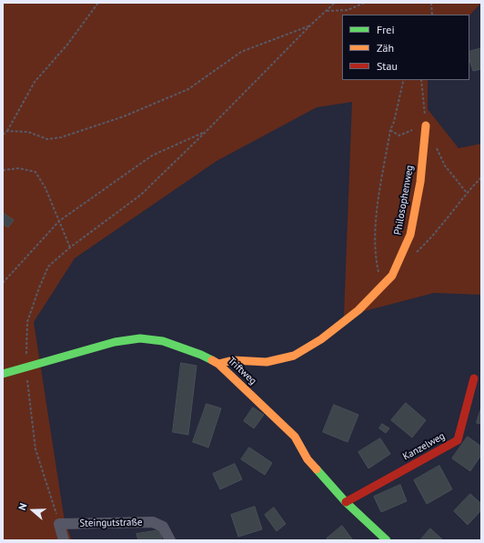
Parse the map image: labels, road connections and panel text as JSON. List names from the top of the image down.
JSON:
{
  "streets": {
    "street": [
      "Philosophenweg",
      "Triftweg",
      "Kanzelweg",
      "Steingutstraße"
    ]
  },
  "crossings": [
    ["Philosophenweg", "Triftweg"],
    ["Triftweg", "Kanzelweg"]
  ],
  "legend": ["Frei", "Zäh", "Stau"],
  "north": "left"
}
